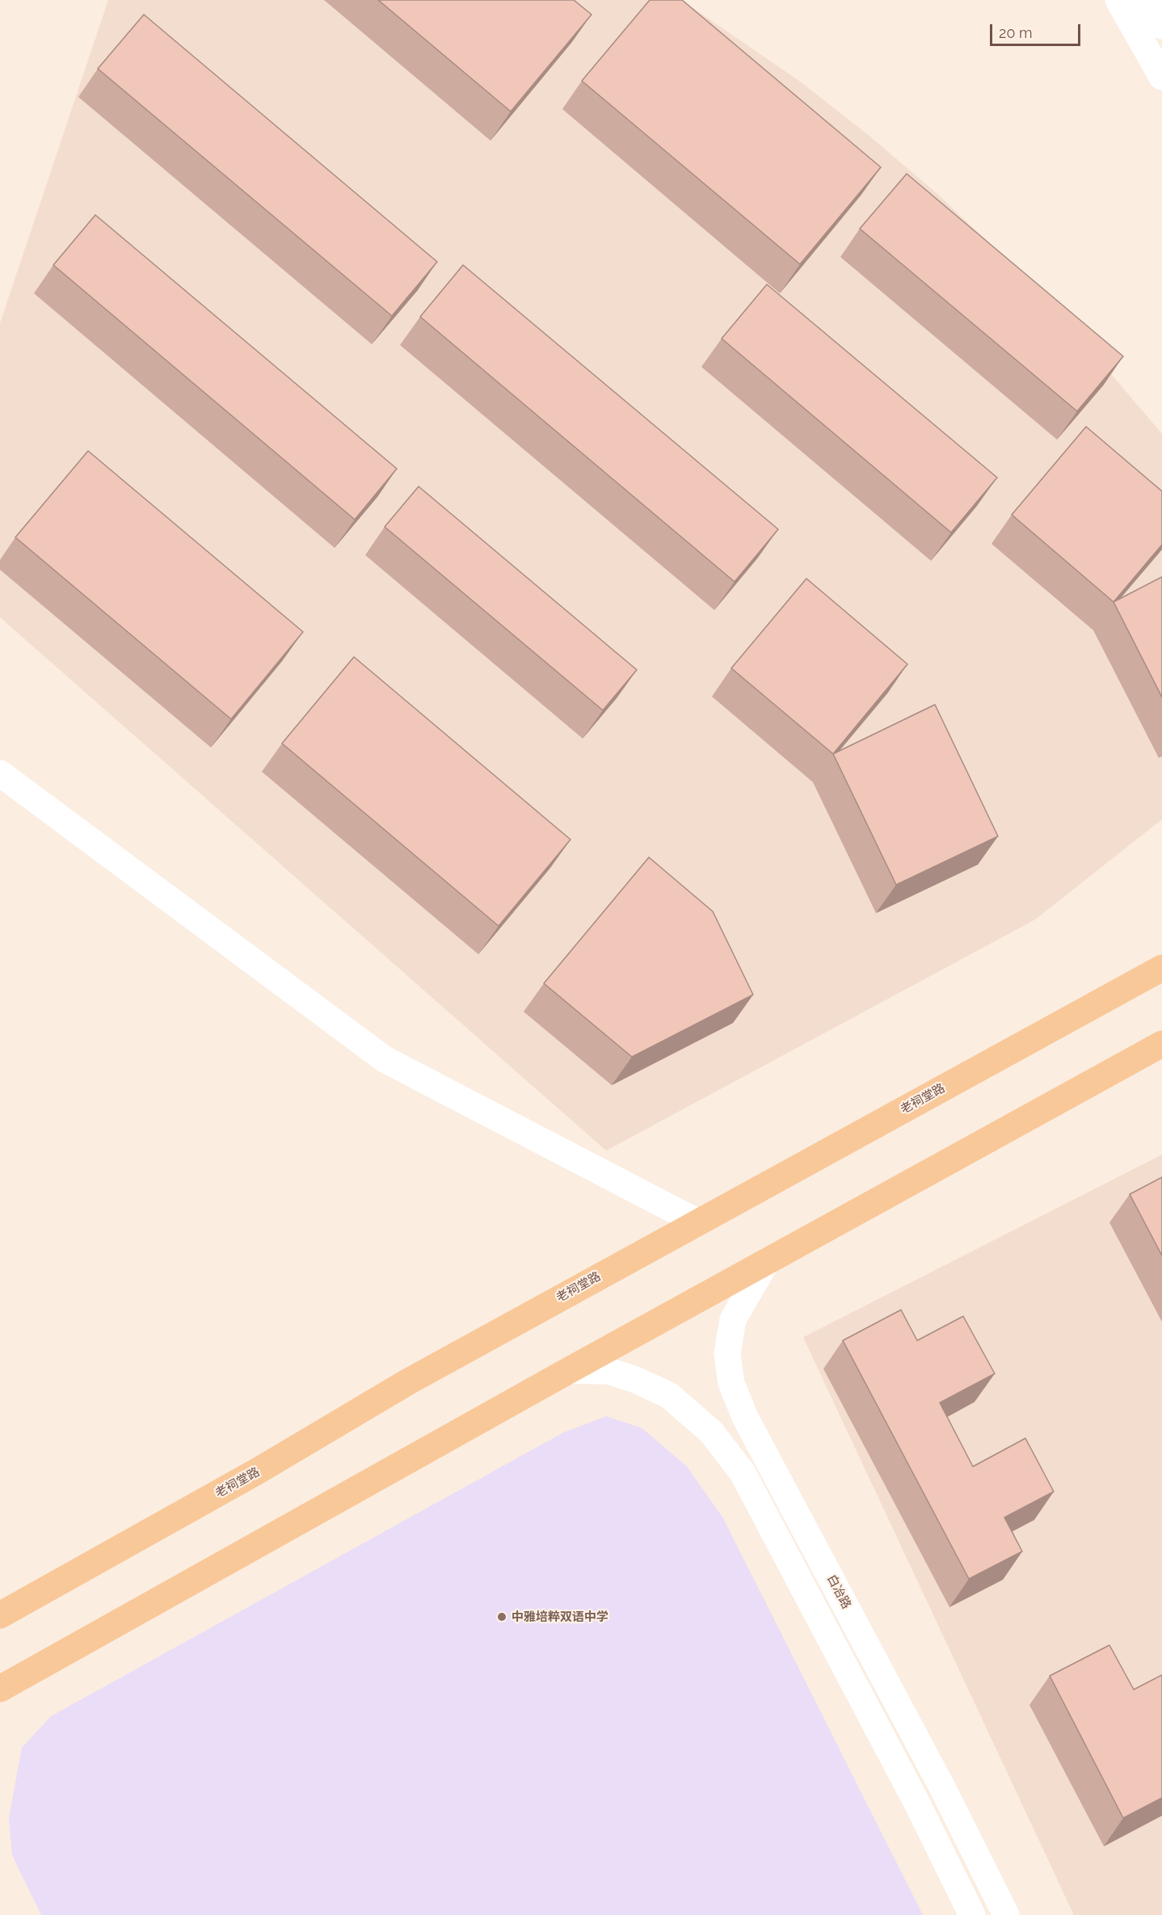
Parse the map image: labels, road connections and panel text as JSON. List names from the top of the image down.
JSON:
{
  "streets": {
    "main road": ["老祠堂路"],
    "street": ["白冶路"]
  },
  "places": ["中雅培粹双语中学"],
  "scale_bar": "20 m"
}
